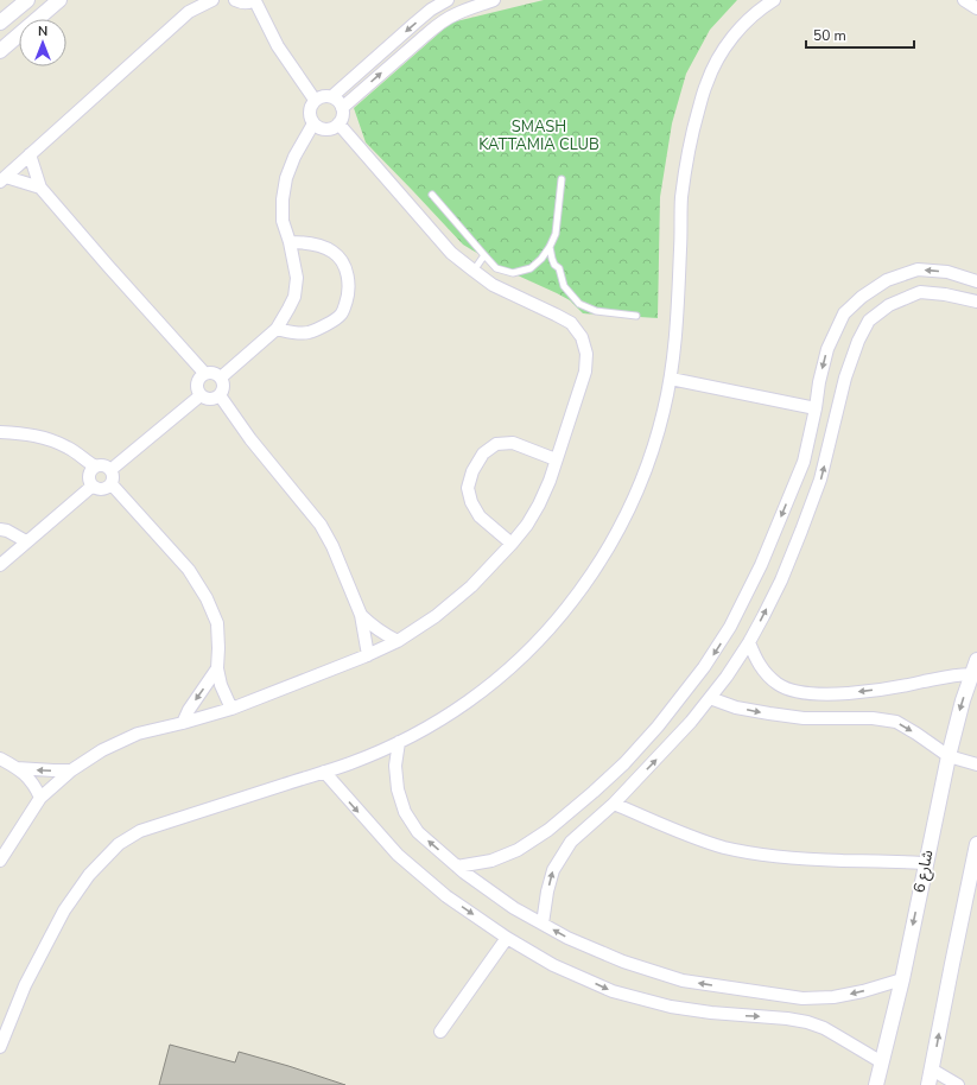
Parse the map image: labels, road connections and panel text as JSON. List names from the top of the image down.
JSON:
{
  "streets": {
    "street": ["شارع 6"]
  },
  "parks": ["SMASH KATTAMIA CLUB"],
  "scale_bar": "50 m",
  "north": "top"
}
